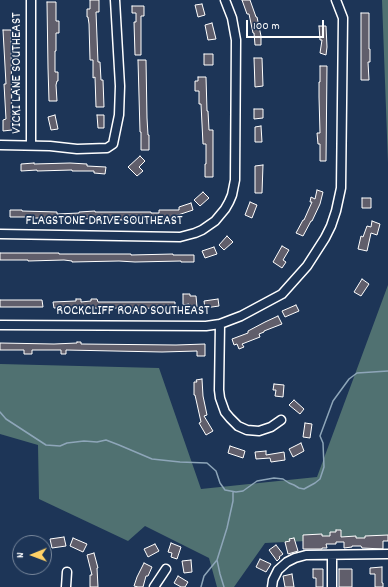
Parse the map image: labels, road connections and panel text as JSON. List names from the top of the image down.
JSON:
{
  "streets": {
    "street": ["VICKI LANE SOUTHEAST", "FLAGSTONE DRIVE SOUTHEAST", "ROCKCLIFF ROAD SOUTHEAST"]
  },
  "scale_bar": "100 m",
  "north": "left"
}
